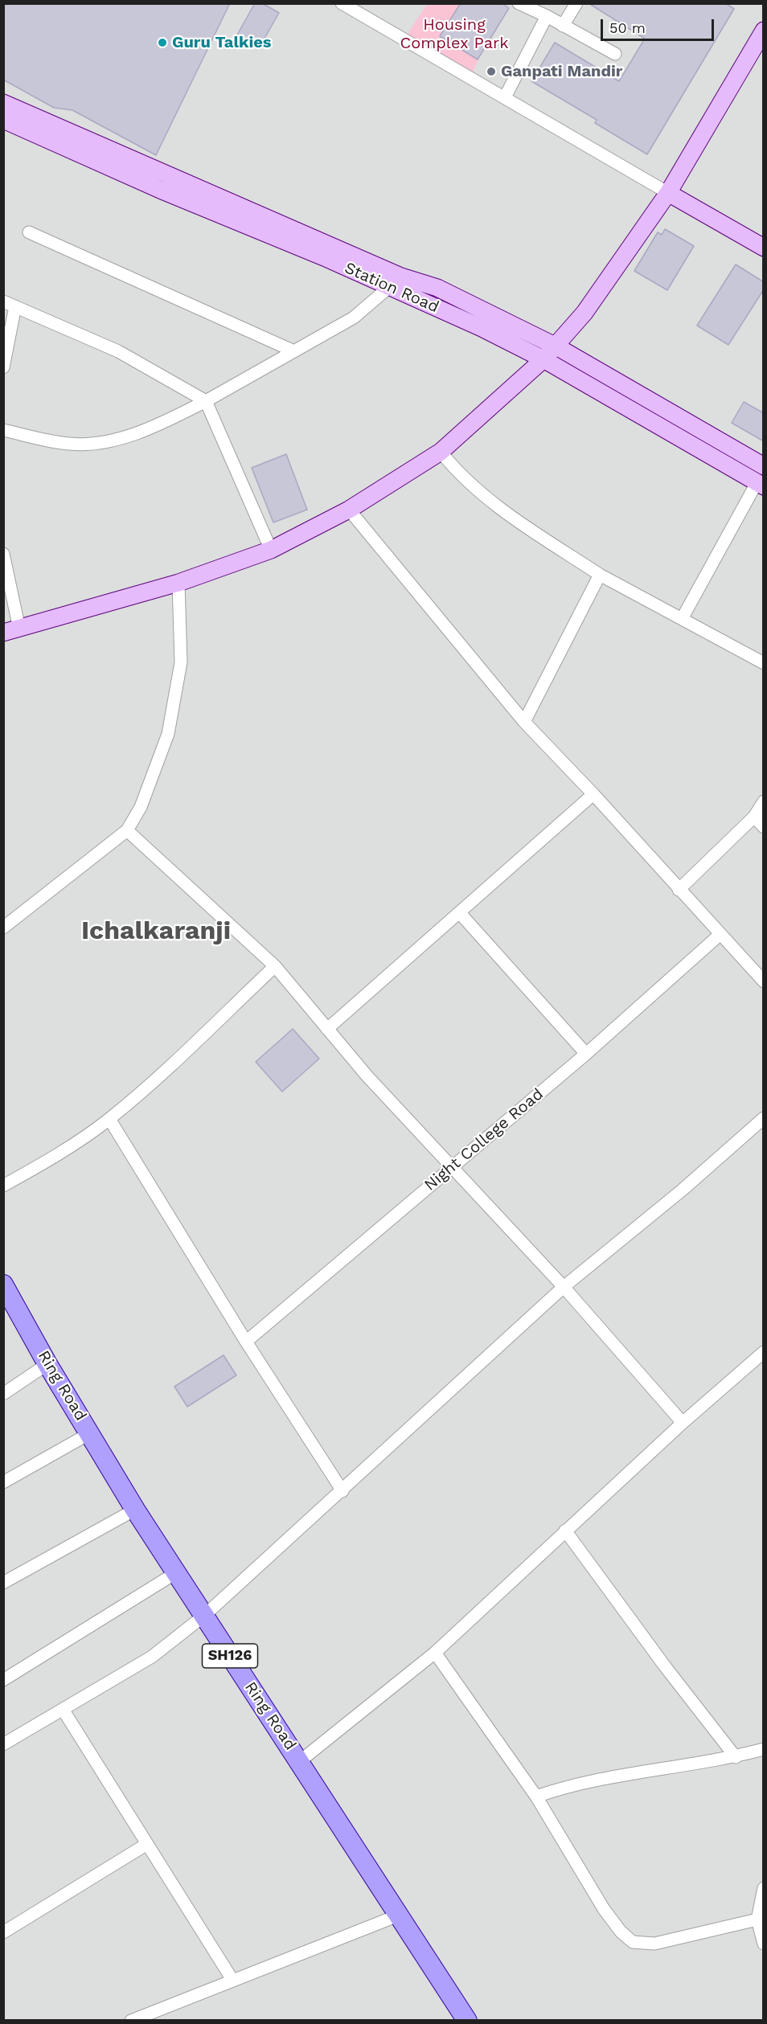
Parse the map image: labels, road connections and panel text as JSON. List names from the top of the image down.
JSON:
{
  "streets": {
    "main road": ["Station Road", "Ring Road", "SH126"],
    "street": ["Night College Road"]
  },
  "districts": ["Ichalkaranji"],
  "parks": ["Housing Complex Park"],
  "places": ["Guru Talkies", "Ganpati Mandir"],
  "scale_bar": "50 m"
}
